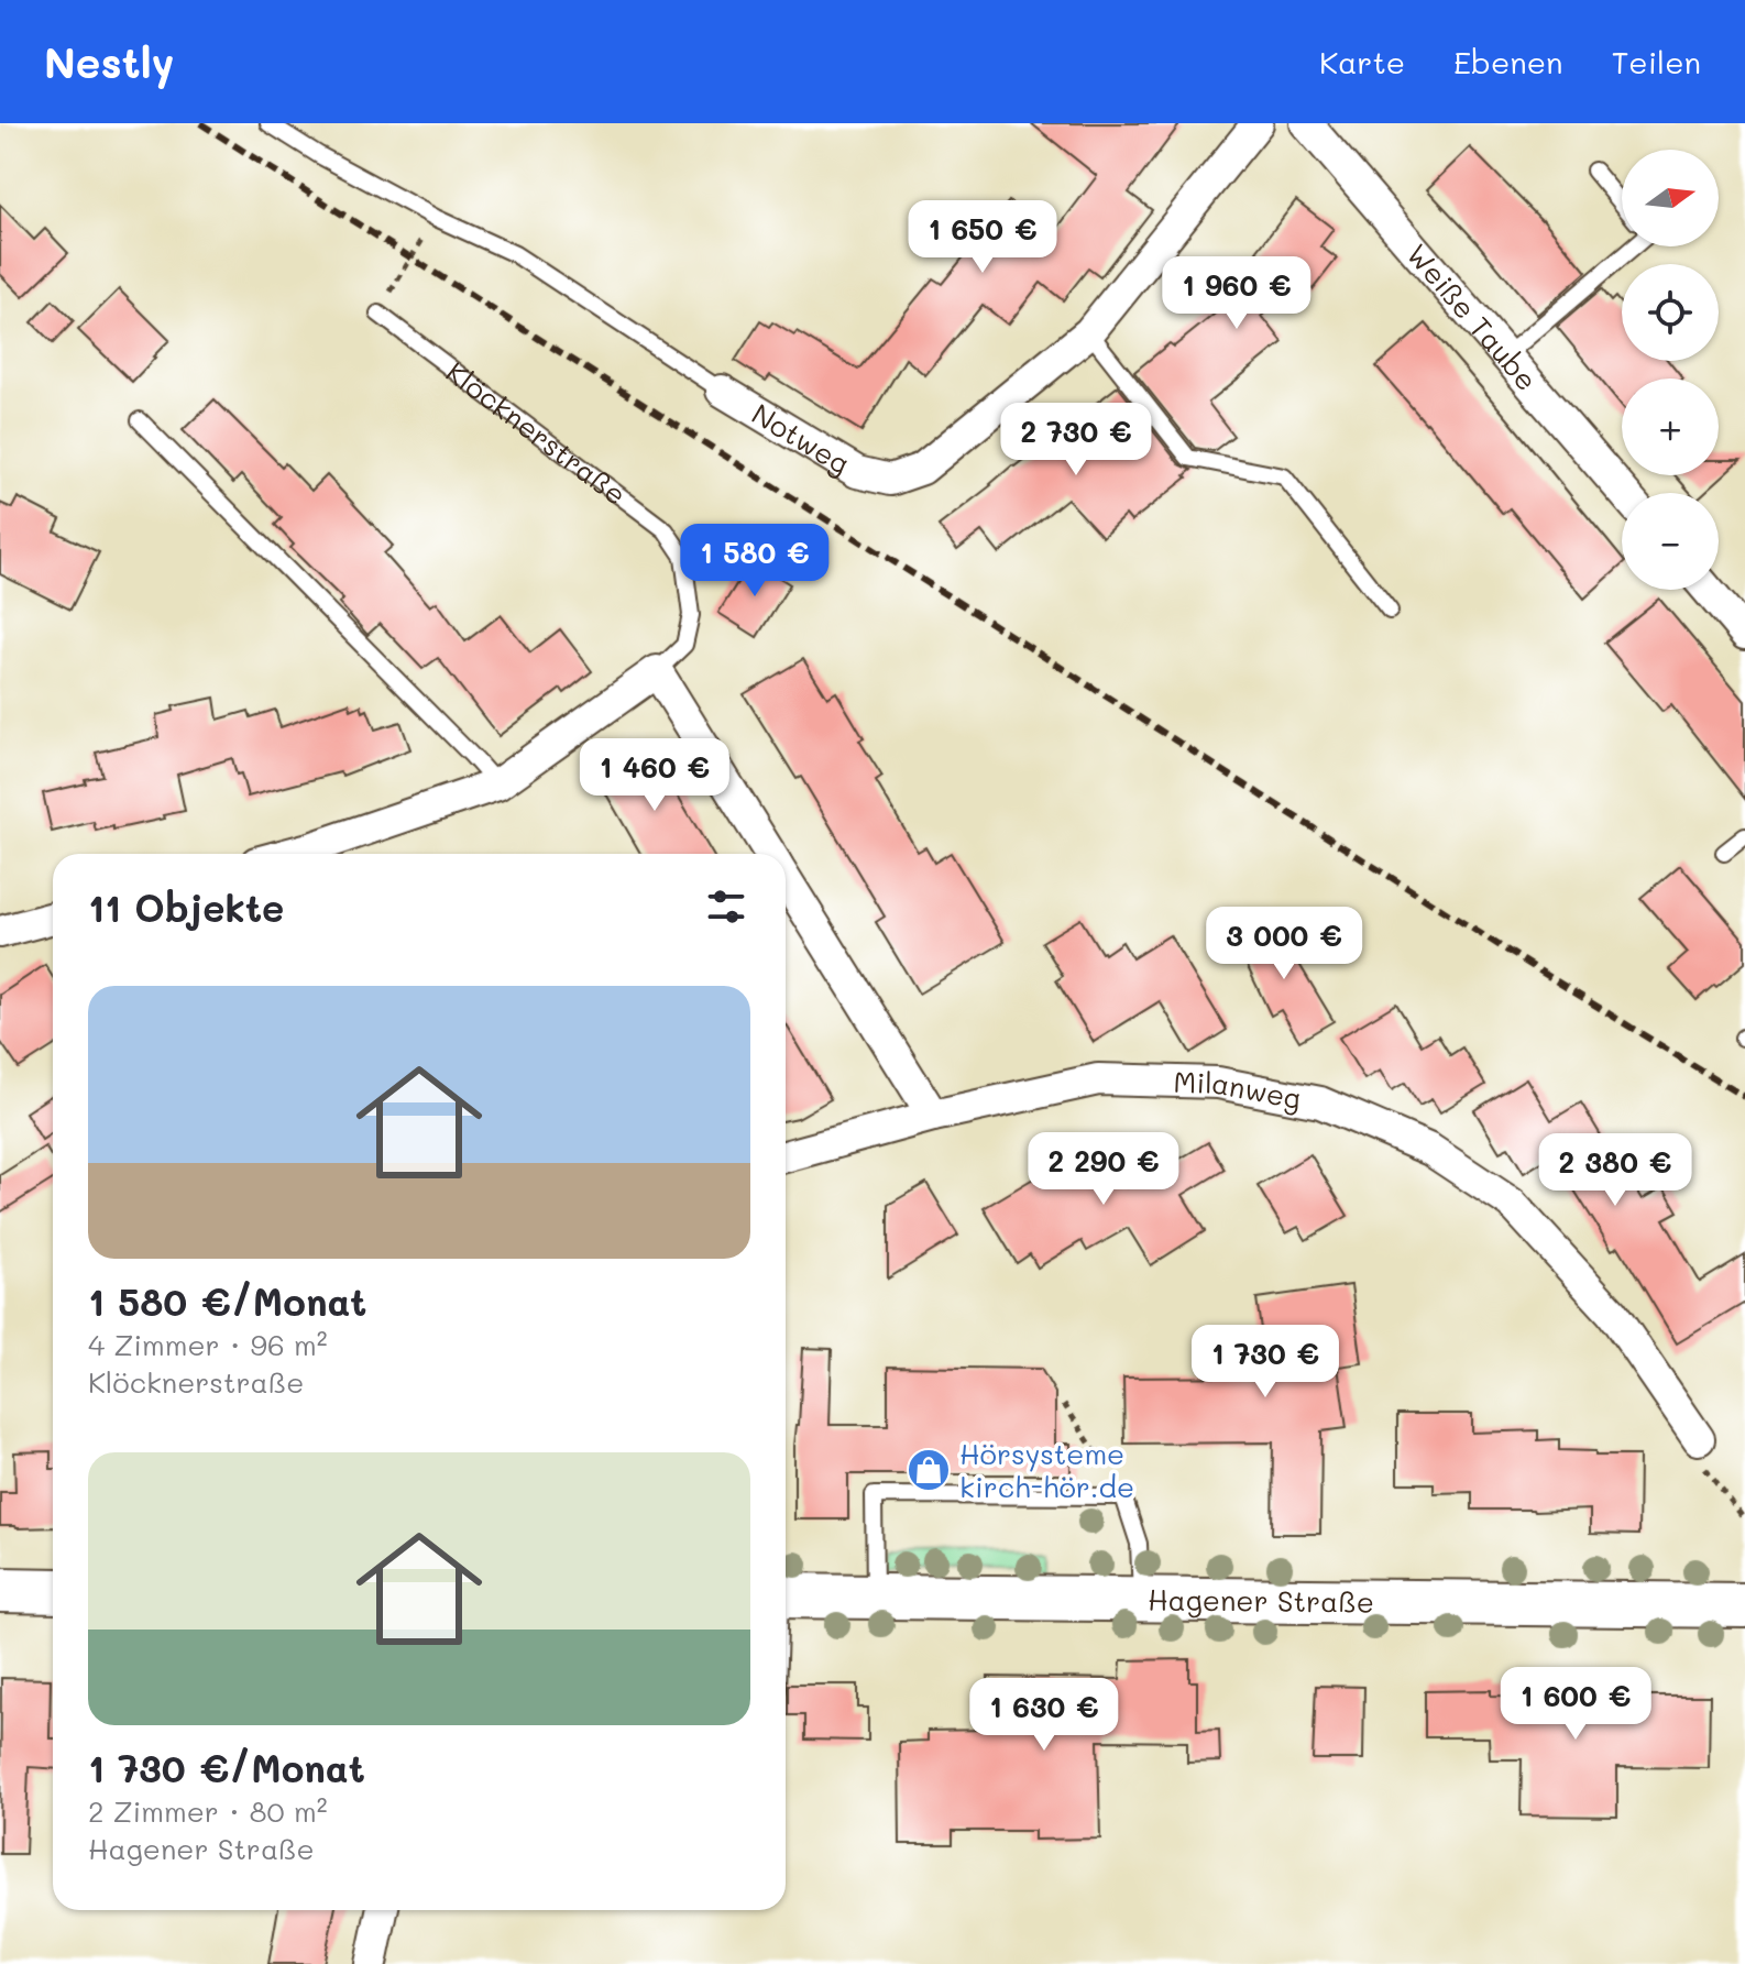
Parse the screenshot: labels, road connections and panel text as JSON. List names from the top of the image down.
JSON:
{
  "streets": {
    "main road": ["Hagener Straße"],
    "street": [
      "Weiße Taube",
      "Klöcknerstraße",
      "Notweg",
      "Milanweg"
    ]
  },
  "places": {
    "shop": ["Hörsysteme kirch-hör.de"]
  },
  "north": "right",
  "page": {
    "header": "Nestly",
    "nav": ["Karte", "Ebenen", "Teilen"],
    "map_buttons": ["+", "−"],
    "price": [
      "1 650 €",
      "1 960 €",
      "2 730 €",
      "1 580 €",
      "1 460 €",
      "3 000 €",
      "2 290 €",
      "2 380 €",
      "1 730 €",
      "1 600 €",
      "1 630 €"
    ],
    "heading": "11 Objekte",
    "list": [
      {
        "name": "1 580 €/Monat",
        "note": "4 Zimmer · 96 m² · Klöcknerstraße"
      },
      {
        "name": "1 730 €/Monat",
        "note": "2 Zimmer · 80 m² · Hagener Straße"
      }
    ]
  }
}
